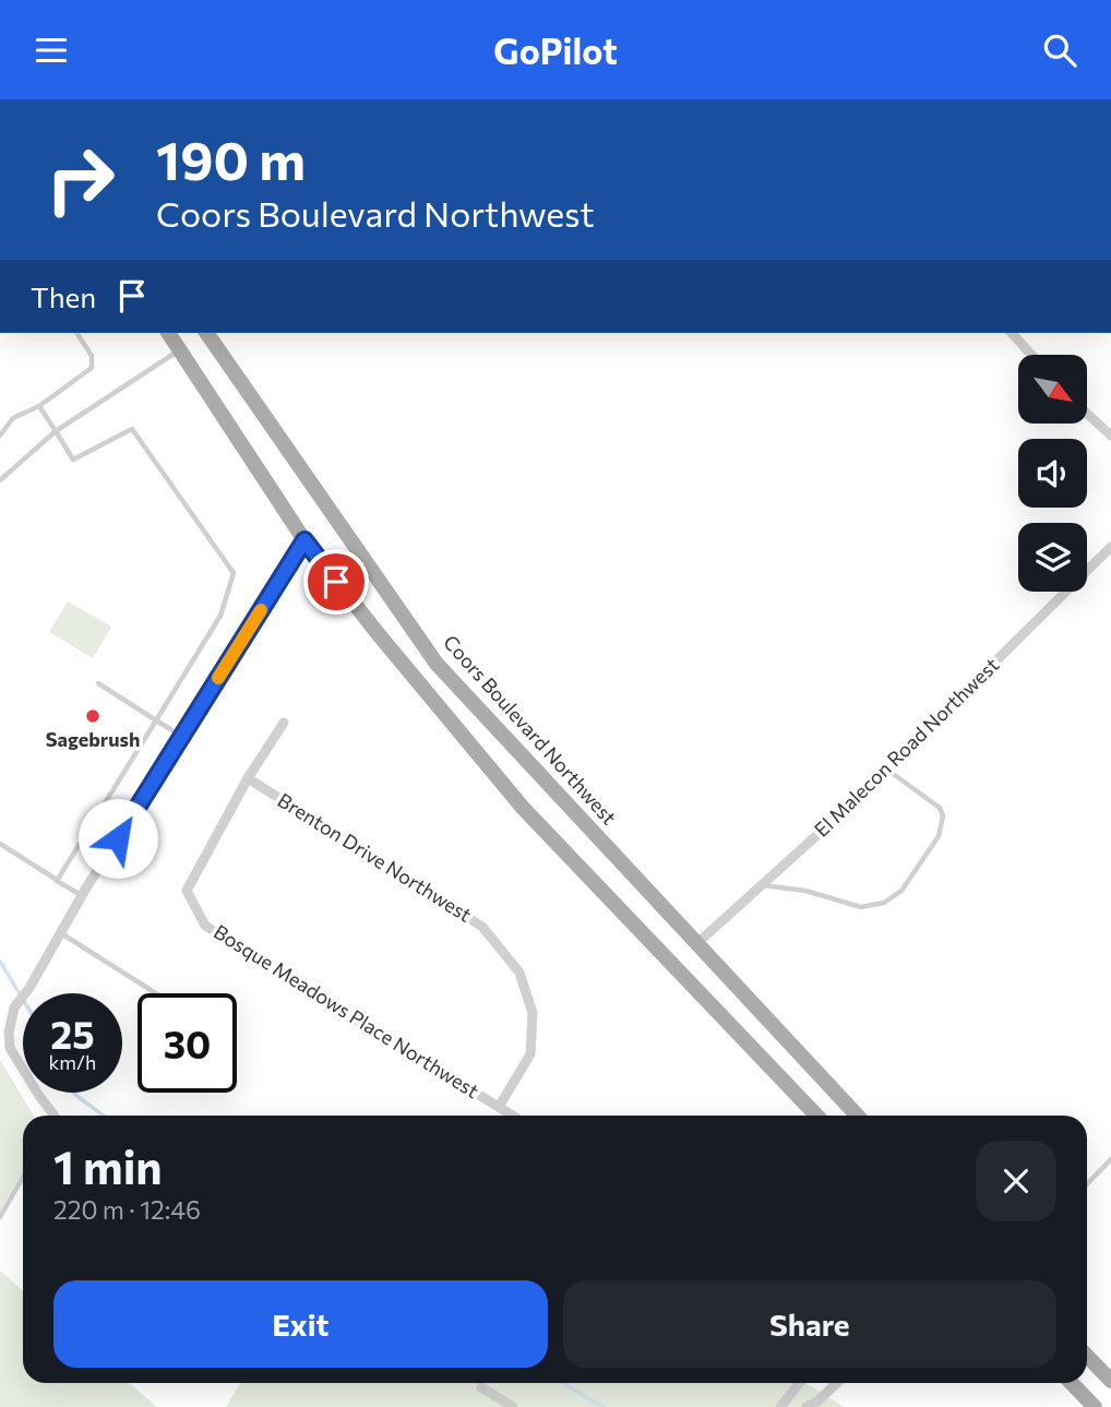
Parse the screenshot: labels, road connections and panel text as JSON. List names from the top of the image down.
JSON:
{
  "streets": {
    "main road": ["Coors Boulevard Northwest"],
    "street": ["El Malecon Road Northwest", "Brenton Drive Northwest", "Bosque Meadows Place Northwest"]
  },
  "crossings": [
    ["Coors Boulevard Northwest", "El Malecon Road Northwest"],
    ["Brenton Drive Northwest", "Bosque Meadows Place Northwest"]
  ],
  "places": ["Sagebrush"],
  "north": "bottom right",
  "page": {
    "header": "GoPilot",
    "turn": ["190 m", "Coors Boulevard Northwest"],
    "then": "Then",
    "speed": "25 km/h",
    "limit": "30",
    "heading": ["1 min", "220 m · 12:46"],
    "buttons": ["Exit", "Share"]
  }
}
